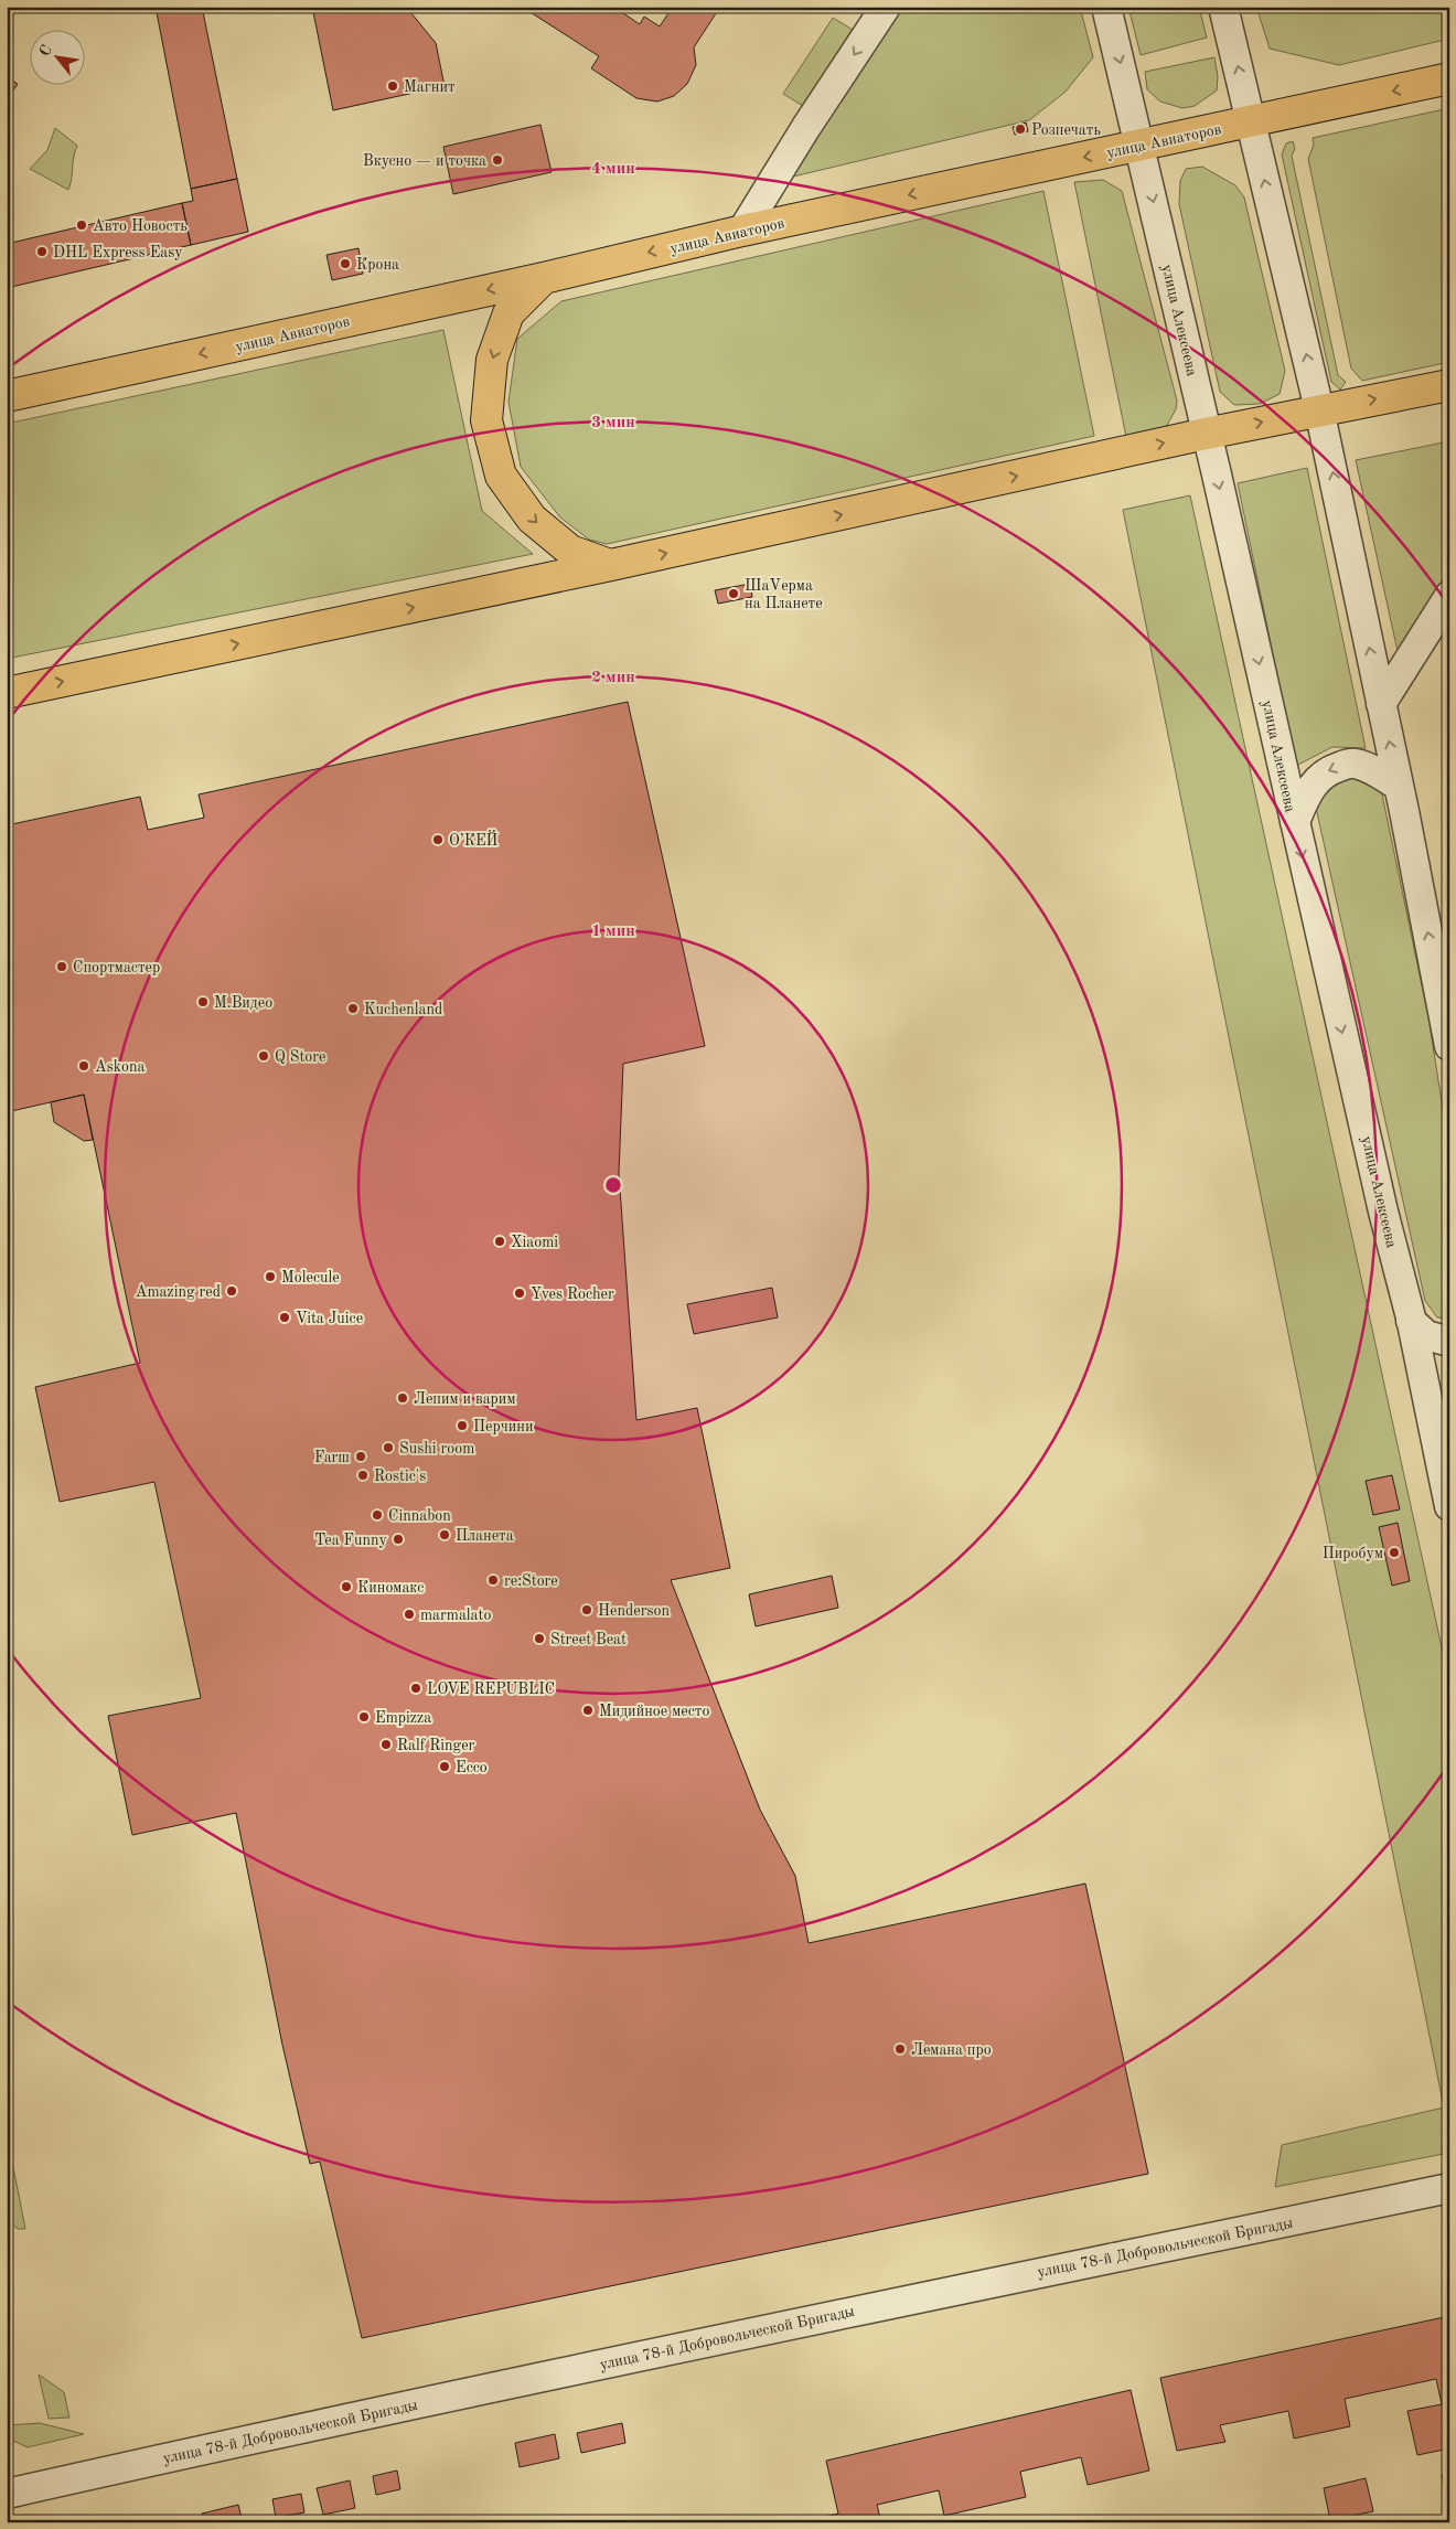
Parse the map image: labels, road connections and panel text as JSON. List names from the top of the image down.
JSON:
{
  "streets": {
    "main road": ["улица Авиаторов"],
    "street": ["улица Алексеева", "улица 78-й Добровольческой Бригады"]
  },
  "crossings": [
    ["улица Авиаторов", "улица Алексеева"]
  ],
  "one_way": ["улица Авиаторов"],
  "places": [
    "Магнит",
    "Розпечать",
    "Вкусно — и точка",
    "Авто Новость",
    "DHL Express Easy",
    "Крона",
    "ШаVерма на Планете",
    "О’КЕЙ",
    "Спортмастер",
    "М.Видео",
    "Kuchenland",
    "Q Store",
    "Askona",
    "Xiaomi",
    "Molecule",
    "Amazing red",
    "Yves Rocher",
    "Vita Juice",
    "Лепим и варим",
    "Перчини",
    "Sushi room",
    "Farш",
    "Rostic's",
    "Cinnabon",
    "Планета",
    "Tea Funny",
    "Пиробум",
    "re:Store",
    "Киномакс",
    "Henderson",
    "marmalato",
    "Street Beat",
    "LOVE REPUBLIC",
    "Мидийное место",
    "Empizza",
    "Ralf Ringer",
    "Ecco",
    "Лемана про"
  ],
  "north": "top left",
  "rings": [
    "4 мин",
    "3 мин",
    "2 мин",
    "1 мин"
  ]
}
